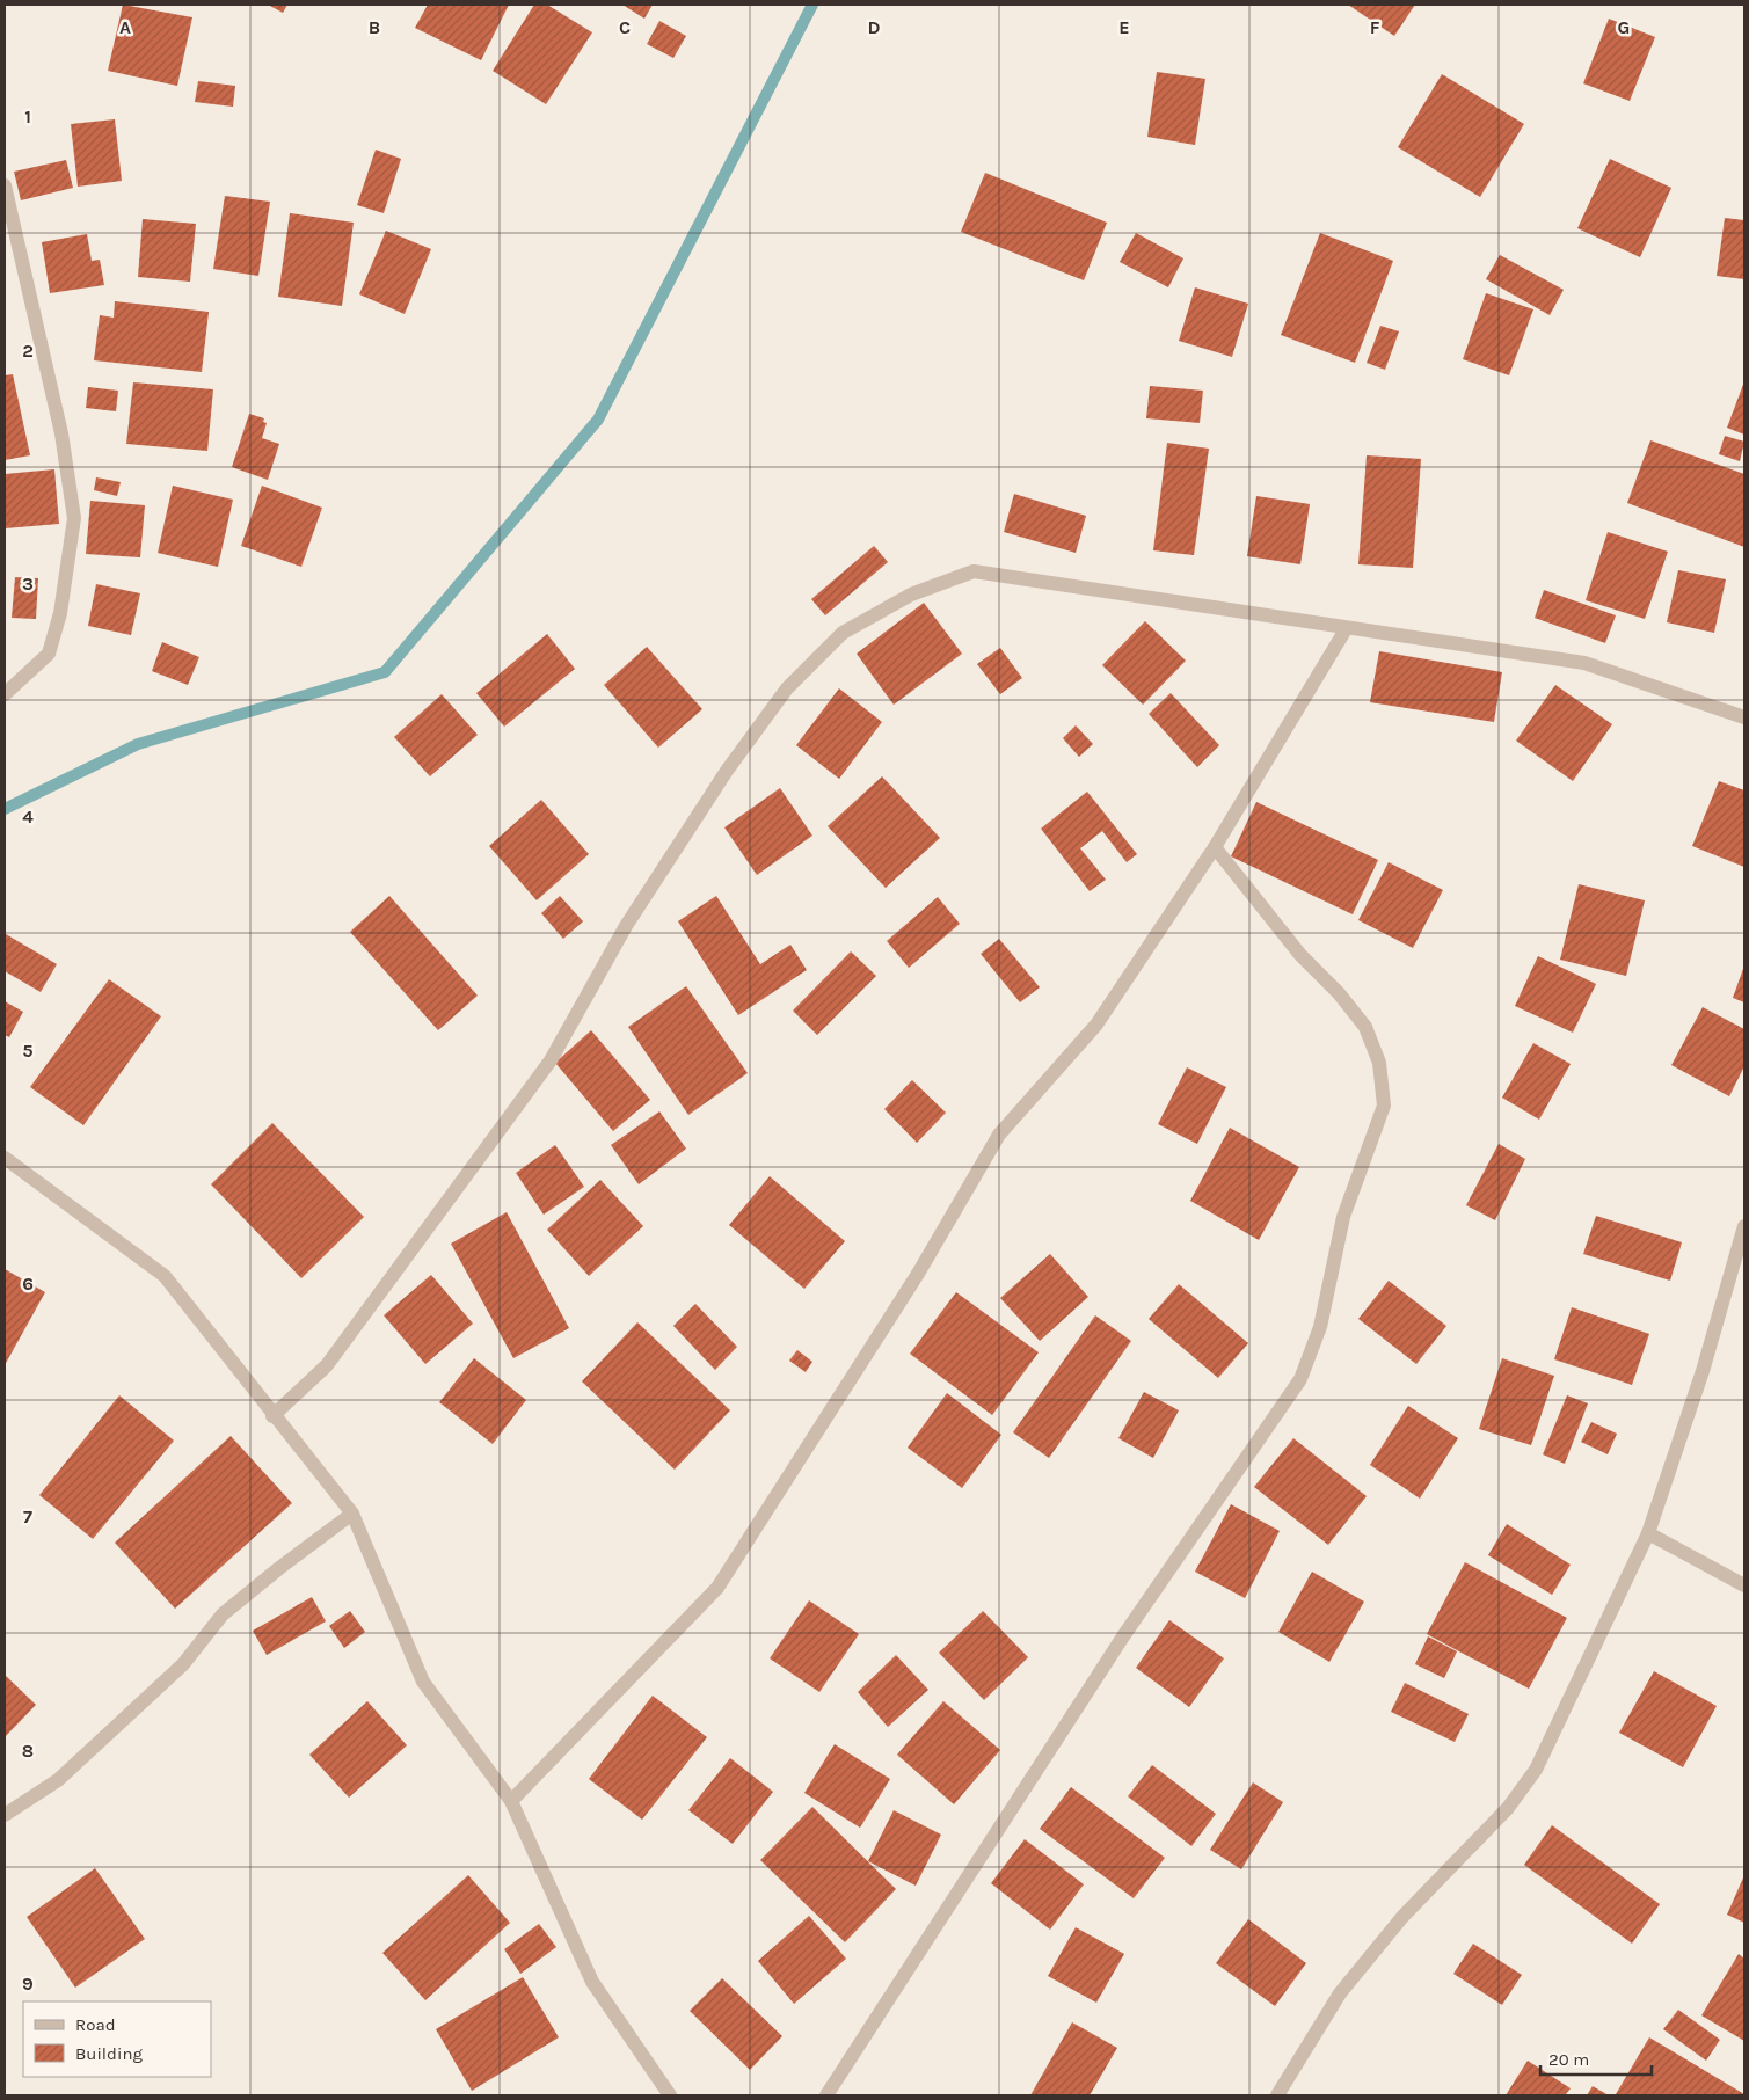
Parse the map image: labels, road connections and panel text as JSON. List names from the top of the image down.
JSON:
{
  "legend": ["Road", "Building"],
  "scale_bar": "20 m",
  "grid": {
    "columns": [
      "A",
      "B",
      "C",
      "D",
      "E",
      "F",
      "G"
    ],
    "rows": [
      "1",
      "2",
      "3",
      "4",
      "5",
      "6",
      "7",
      "8",
      "9"
    ]
  }
}
